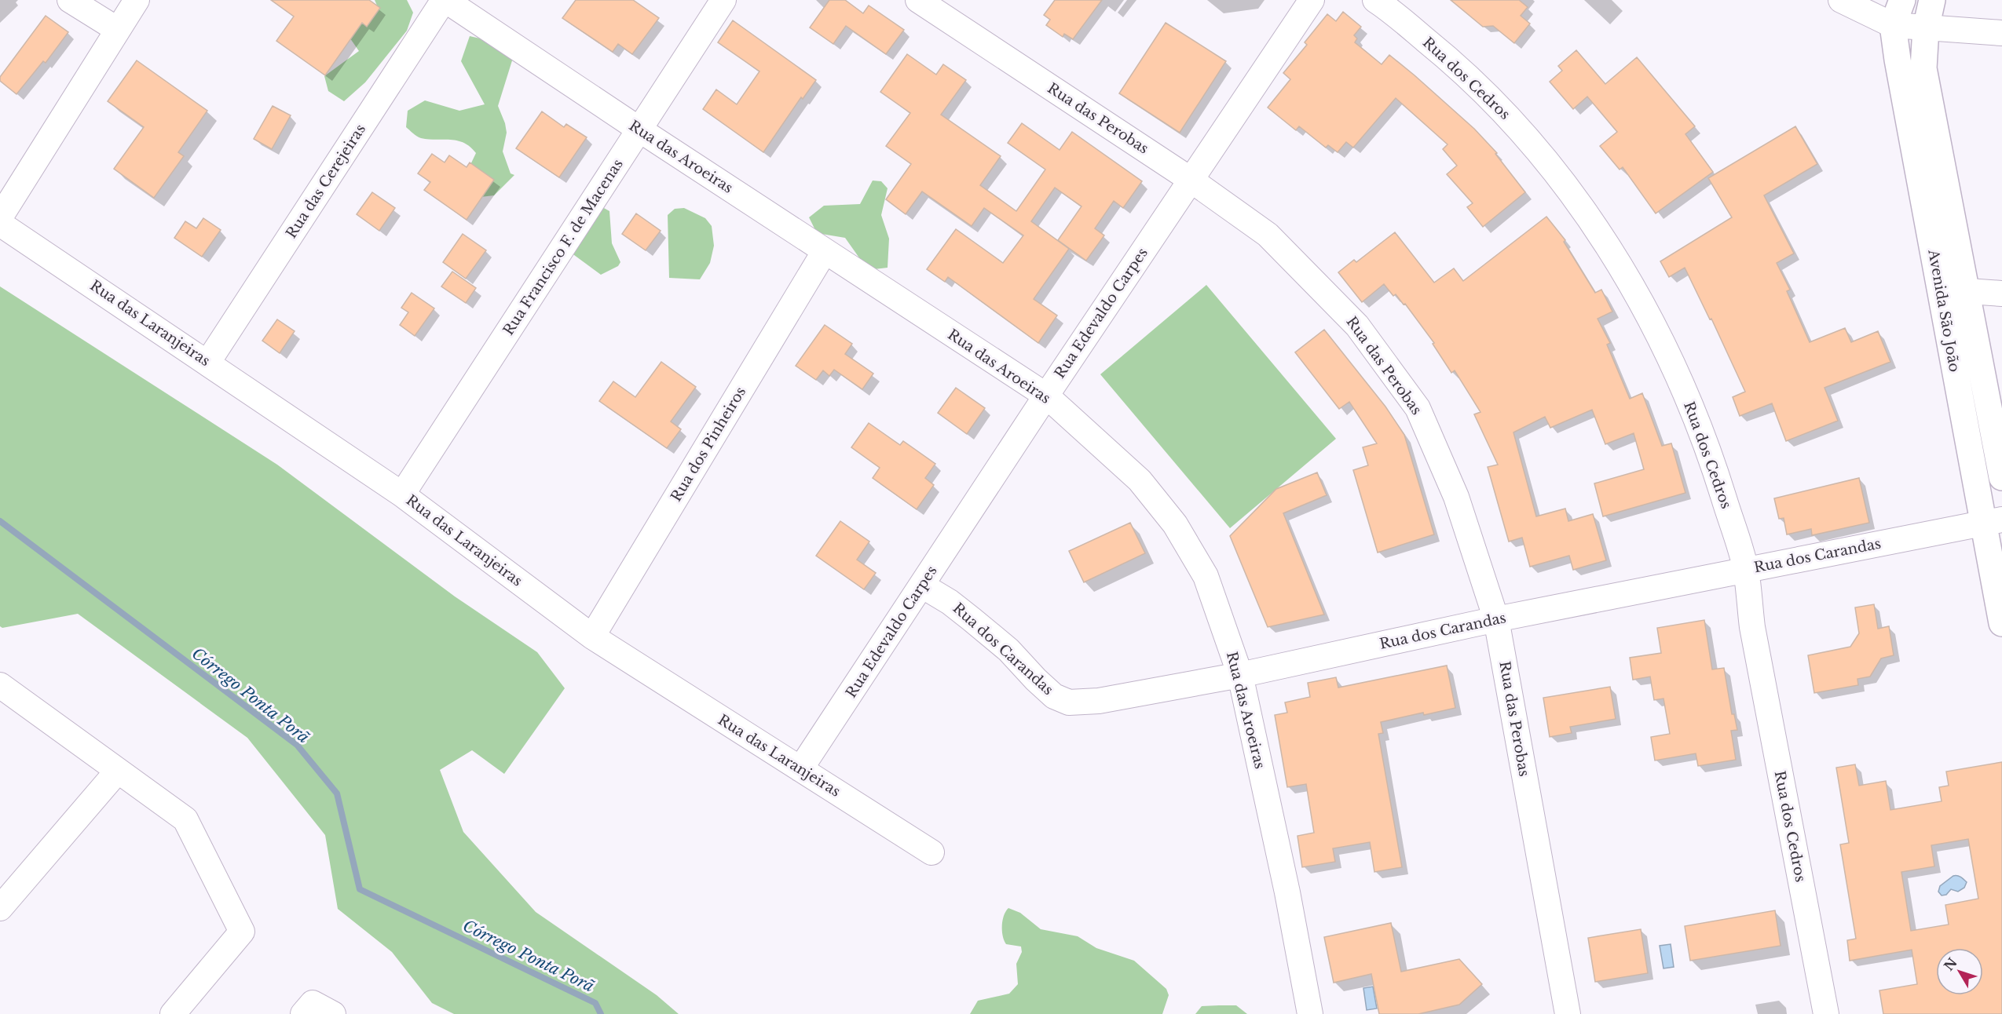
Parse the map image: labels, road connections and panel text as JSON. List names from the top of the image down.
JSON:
{
  "streets": {
    "street": [
      "Rua dos Cedros",
      "Rua das Perobas",
      "Rua das Aroeiras",
      "Rua das Cerejeiras",
      "Rua Francisco F. de Macenas",
      "Avenida São João",
      "Rua Edevaldo Carpes",
      "Rua das Laranjeiras",
      "Rua dos Pinheiros",
      "Rua dos Carandas"
    ]
  },
  "crossings": [
    ["Rua dos Cedros", "Rua dos Carandas"],
    ["Rua das Perobas", "Rua Edevaldo Carpes"],
    ["Rua das Perobas", "Rua dos Carandas"],
    ["Rua das Aroeiras", "Rua das Cerejeiras"],
    ["Rua das Aroeiras", "Rua Francisco F. de Macenas"],
    ["Rua das Aroeiras", "Rua Edevaldo Carpes"],
    ["Rua das Aroeiras", "Rua dos Pinheiros"],
    ["Rua das Aroeiras", "Rua dos Carandas"],
    ["Rua das Cerejeiras", "Rua das Laranjeiras"],
    ["Rua Francisco F. de Macenas", "Rua das Laranjeiras"],
    ["Avenida São João", "Rua dos Carandas"],
    ["Rua Edevaldo Carpes", "Rua das Laranjeiras"],
    ["Rua Edevaldo Carpes", "Rua dos Carandas"],
    ["Rua das Laranjeiras", "Rua dos Pinheiros"]
  ],
  "water": ["Córrego Ponta Porã"],
  "north": "top left"
}
